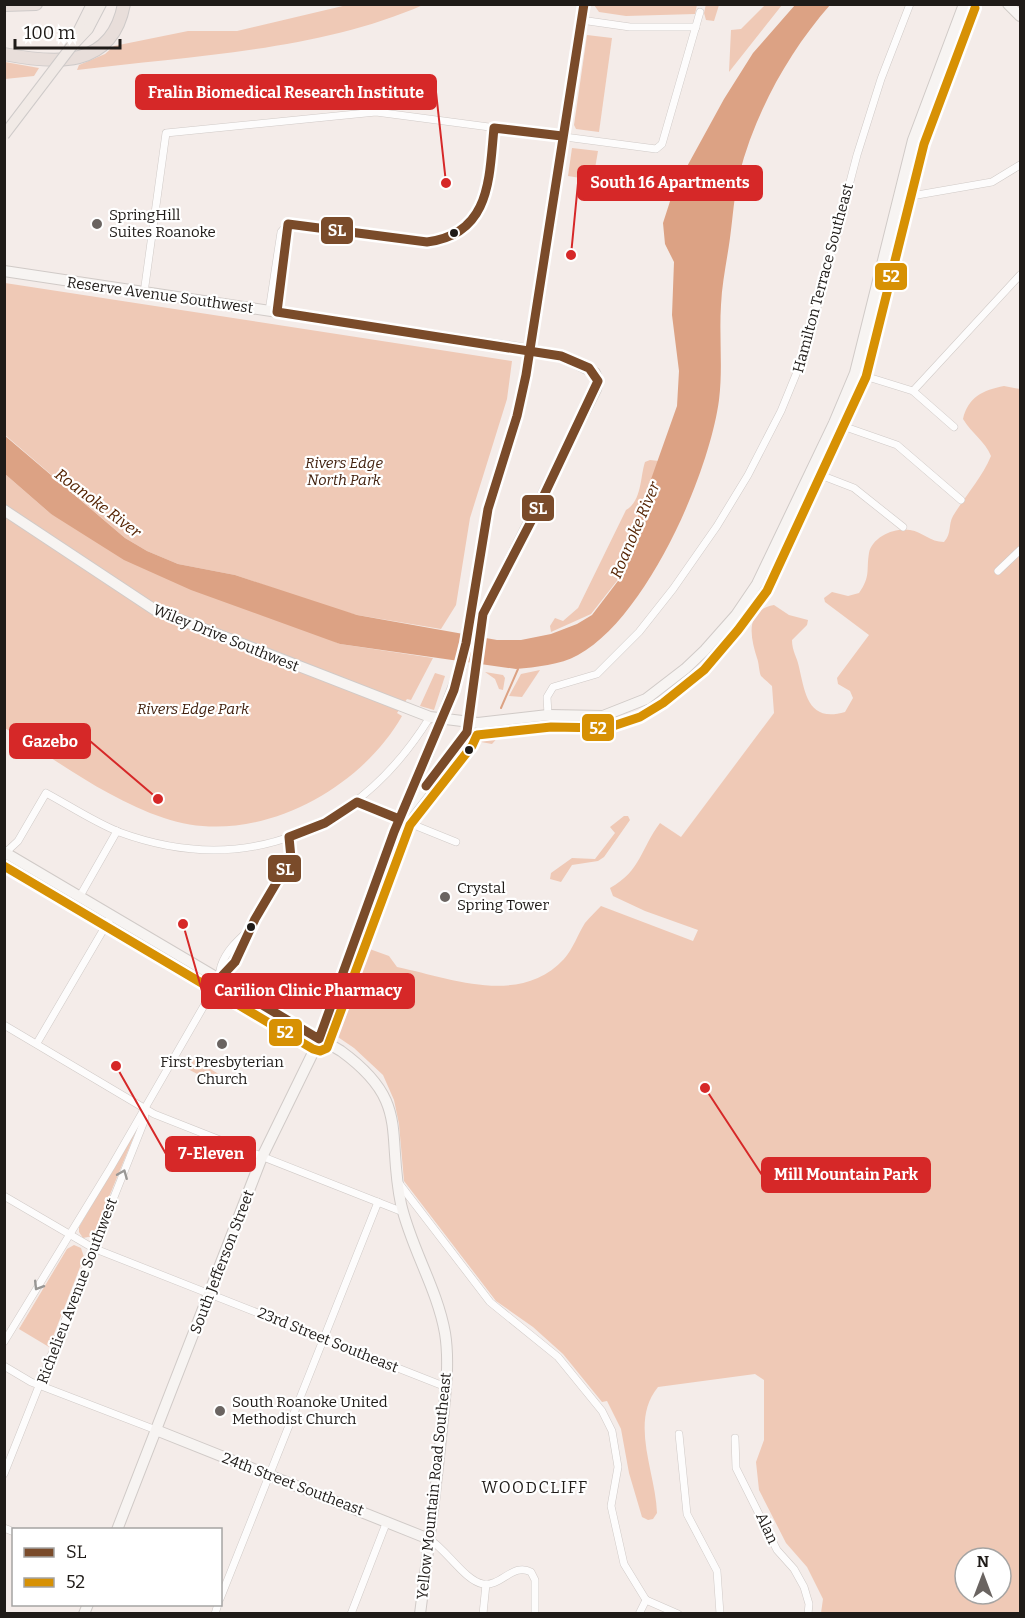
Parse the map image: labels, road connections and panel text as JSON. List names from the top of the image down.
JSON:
{
  "streets": {
    "street": [
      "Hamilton Terrace Southeast",
      "Reserve Avenue Southwest",
      "Wiley Drive Southwest",
      "South Jefferson Street",
      "Richelieu Avenue Southwest",
      "23rd Street Southeast",
      "24th Street Southeast",
      "Yellow Mountain Road Southeast",
      "Alan"
    ]
  },
  "crossings": [
    ["Hamilton Terrace Southeast", "Wiley Drive Southwest"],
    ["Reserve Avenue Southwest", "Wiley Drive Southwest"],
    ["Reserve Avenue Southwest", "South Jefferson Street"],
    ["South Jefferson Street", "23rd Street Southeast"],
    ["South Jefferson Street", "24th Street Southeast"],
    ["South Jefferson Street", "Yellow Mountain Road Southeast"],
    ["Richelieu Avenue Southwest", "23rd Street Southeast"],
    ["23rd Street Southeast", "Yellow Mountain Road Southeast"],
    ["24th Street Southeast", "Yellow Mountain Road Southeast"]
  ],
  "districts": ["WOODCLIFF"],
  "water": ["Roanoke River"],
  "parks": ["Rivers Edge North Park", "Rivers Edge Park"],
  "places": [
    "Fralin Biomedical Research Institute",
    "SpringHill Suites Roanoke",
    "South 16 Apartments",
    "Gazebo",
    "Crystal Spring Tower",
    "Carilion Clinic Pharmacy",
    "First Presbyterian Church",
    "7-Eleven",
    "Mill Mountain Park",
    "South Roanoke United Methodist Church"
  ],
  "lines": ["transit line SL", "transit line 52"],
  "legend": ["SL", "52"],
  "scale_bar": "100 m",
  "north": "top"
}
